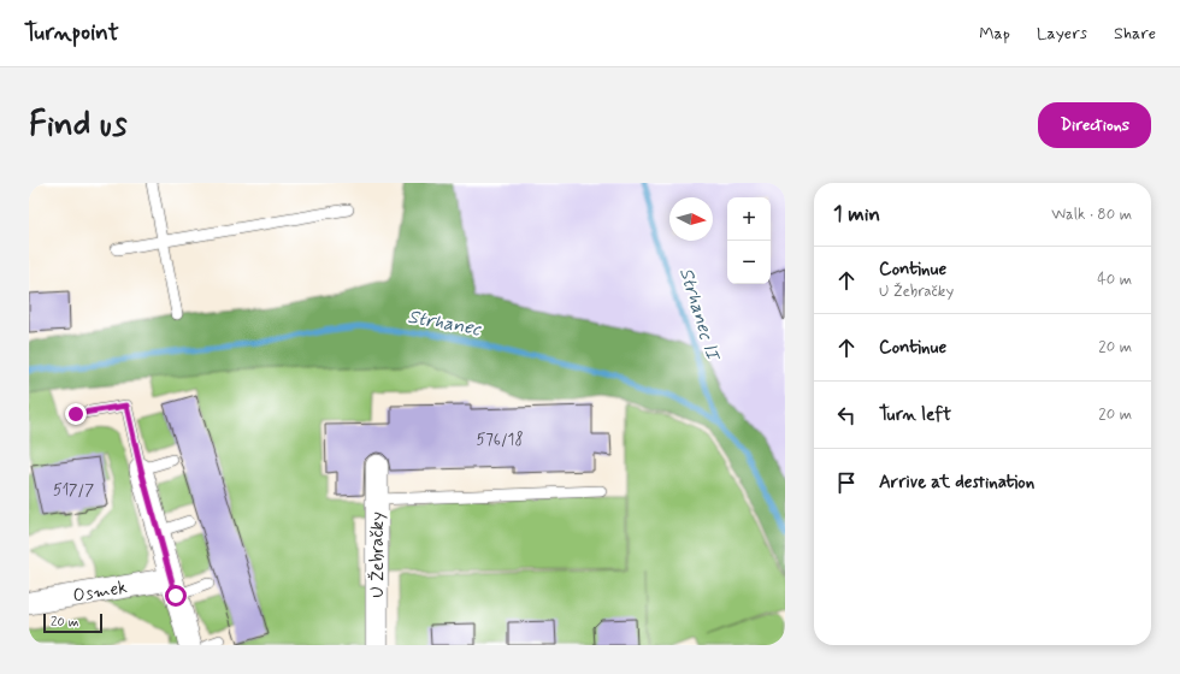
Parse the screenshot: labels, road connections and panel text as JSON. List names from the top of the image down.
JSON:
{
  "streets": {
    "street": ["U Žebračky", "Osmek"]
  },
  "water": ["Strhanec II", "Strhanec"],
  "house_numbers": ["576/18", "517/7"],
  "scale_bar": "20 m",
  "north": "right",
  "page": {
    "header": "Turnpoint",
    "nav": ["Map", "Layers", "Share"],
    "buttons": "Directions",
    "title": "Find us",
    "heading": ["1 min", "Walk · 80 m"],
    "map_buttons": ["+", "−"],
    "list": [
      ["Continue", "U Žebračky", "40 m"],
      ["Continue", "20 m"],
      ["Turn left", "20 m"],
      "Arrive at destination"
    ],
    "scale": "20 m"
  }
}
